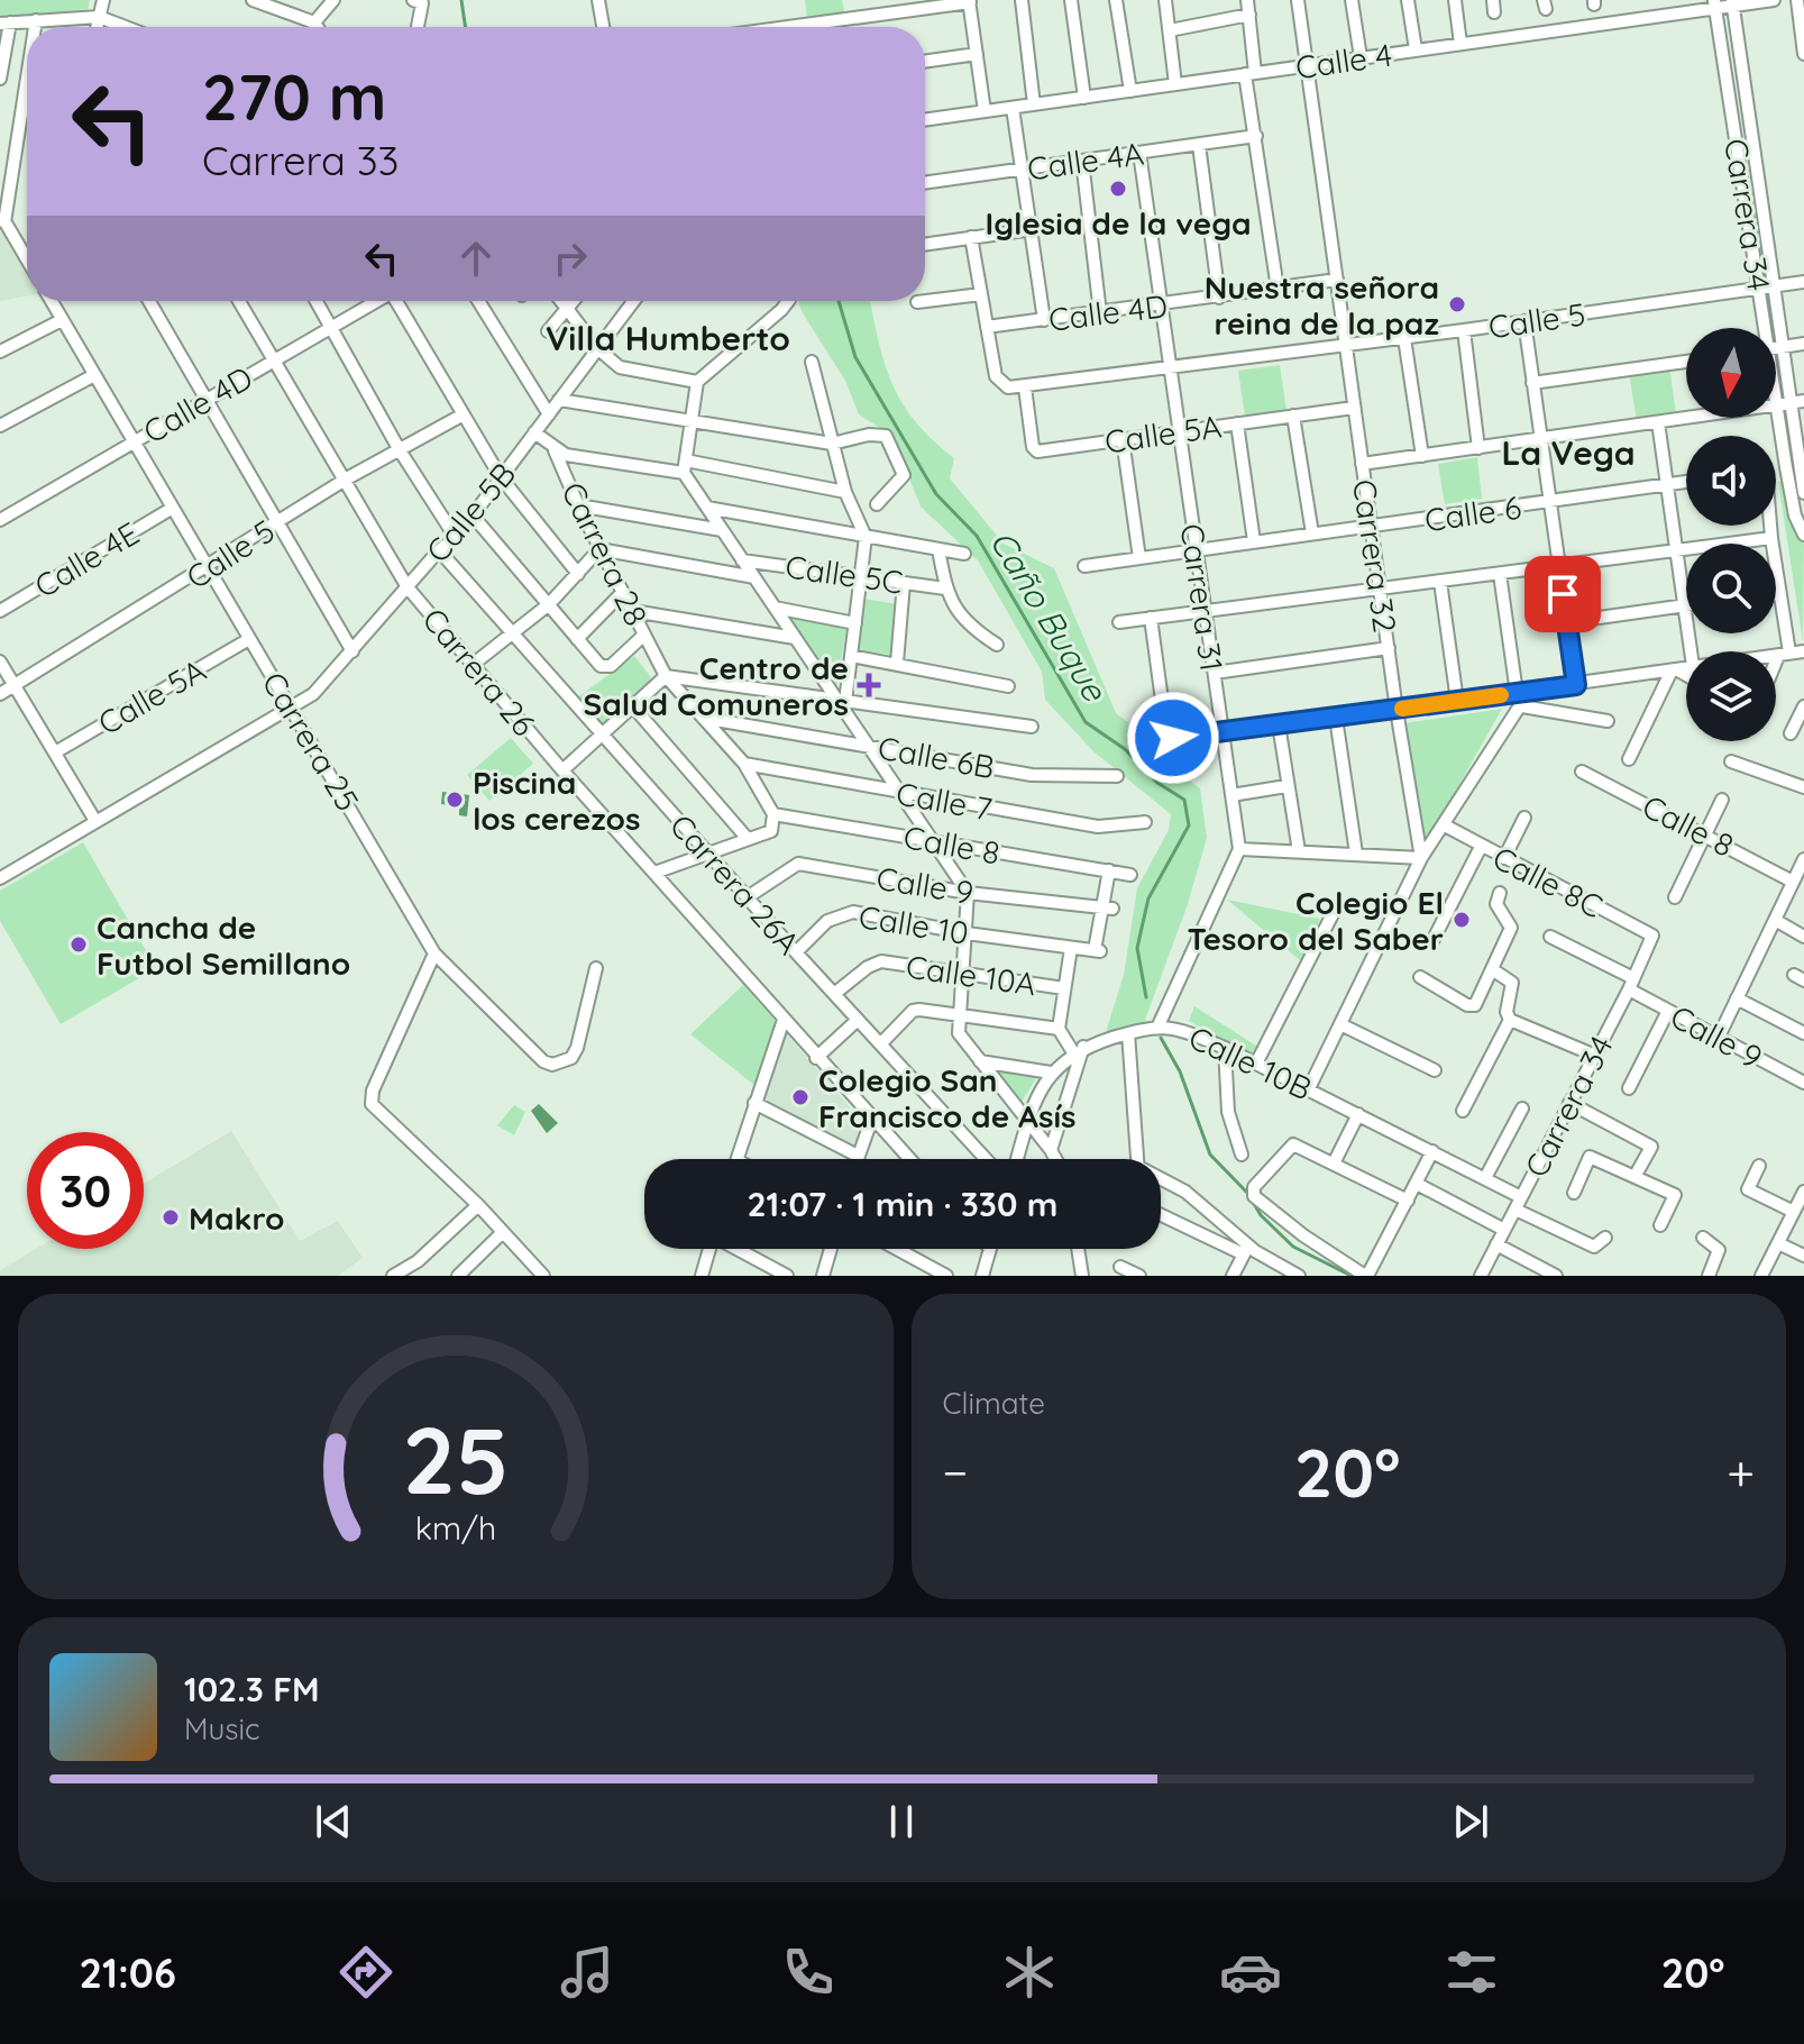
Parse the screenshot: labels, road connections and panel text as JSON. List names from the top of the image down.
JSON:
{
  "streets": {
    "street": [
      "Calle 4",
      "Calle 4A",
      "Carrera 34",
      "Calle 4D",
      "Calle 5",
      "Calle 5A",
      "Calle 5B",
      "Calle 6",
      "Carrera 28",
      "Carrera 32",
      "Calle 4E",
      "Calle 5C",
      "Carrera 31",
      "Carrera 26",
      "Carrera 25",
      "Calle 6B",
      "Calle 7",
      "Calle 8",
      "Calle 8C",
      "Carrera 26A",
      "Calle 9",
      "Calle 10",
      "Calle 10A",
      "Calle 10B"
    ]
  },
  "crossings": [
    ["Calle 4", "Carrera 34"],
    ["Calle 4", "Carrera 32"],
    ["Calle 4A", "Carrera 31"],
    ["Carrera 34", "Calle 5"],
    ["Carrera 34", "Calle 8C"],
    ["Carrera 34", "Calle 9"],
    ["Carrera 34", "Calle 10B"],
    ["Calle 4D", "Calle 5"],
    ["Calle 4D", "Carrera 32"],
    ["Calle 4D", "Carrera 31"],
    ["Calle 4D", "Carrera 26"],
    ["Calle 4D", "Carrera 25"],
    ["Calle 5", "Calle 5A"],
    ["Calle 5", "Carrera 32"],
    ["Calle 5", "Carrera 31"],
    ["Calle 5", "Carrera 26"],
    ["Calle 5", "Carrera 25"],
    ["Calle 5A", "Carrera 32"],
    ["Calle 5A", "Carrera 31"],
    ["Calle 5A", "Carrera 25"],
    ["Calle 5B", "Carrera 26"],
    ["Calle 5B", "Carrera 25"],
    ["Calle 5B", "Carrera 26A"],
    ["Calle 6", "Carrera 32"],
    ["Calle 6", "Carrera 31"],
    ["Carrera 28", "Calle 5C"],
    ["Carrera 28", "Calle 6B"],
    ["Carrera 28", "Calle 7"],
    ["Carrera 28", "Calle 8"],
    ["Calle 4E", "Carrera 25"],
    ["Carrera 26A", "Calle 9"],
    ["Carrera 26A", "Calle 10"],
    ["Carrera 26A", "Calle 10A"],
    ["Calle 9", "Calle 10"]
  ],
  "districts": ["Villa Humberto", "La Vega"],
  "water": ["Caño Buque"],
  "places": {
    "other": [
      "Iglesia de la vega",
      "Nuestra señora reina de la paz",
      "Piscina los cerezos",
      "Colegio El Tesoro del Saber",
      "Cancha de Futbol Semillano",
      "Colegio San Francisco de Asís",
      "Makro"
    ],
    "health": ["Centro de Salud Comuneros"]
  },
  "north": "bottom",
  "page": {
    "turn": ["270 m", "Carrera 33"],
    "limit": "30",
    "trip": "21:07 · 1 min · 330 m",
    "tile": "Climate",
    "heat": ["−", "20°", "+"],
    "song": ["102.3 FM", "Music"],
    "tabs": ["21:06", "20°"],
    "gauge": ["25", "km/h"]
  }
}
